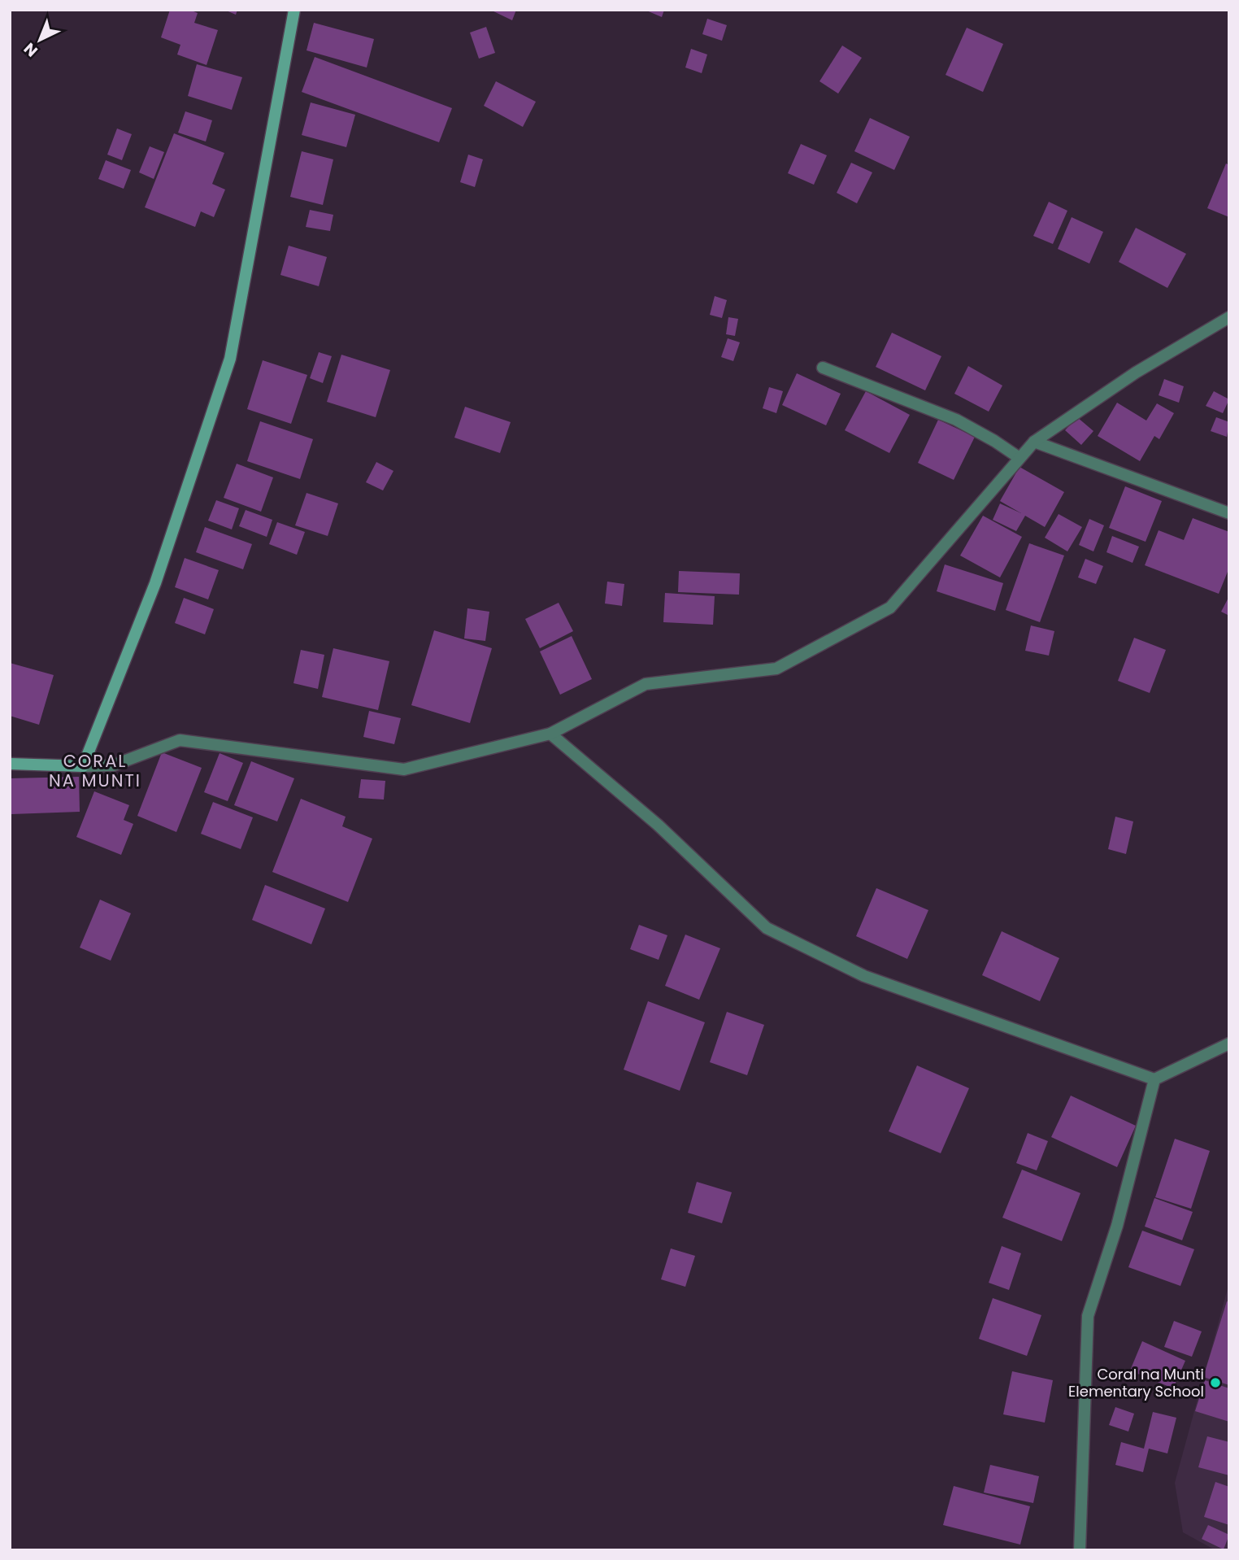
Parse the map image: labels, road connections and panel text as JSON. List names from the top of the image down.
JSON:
{
  "districts": ["CORAL NA MUNTI"],
  "places": ["Coral na Munti Elementary School"],
  "north": "bottom left"
}
